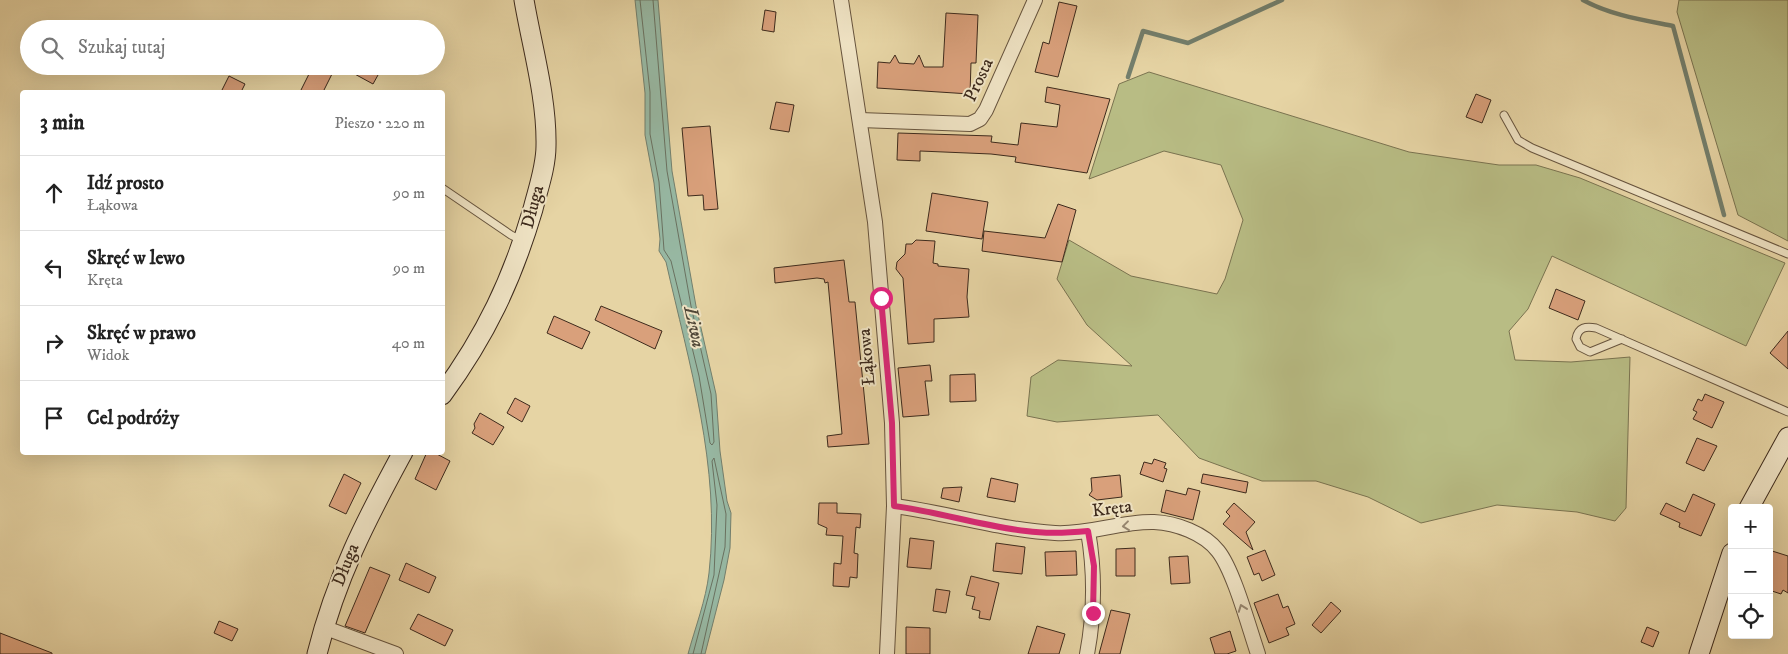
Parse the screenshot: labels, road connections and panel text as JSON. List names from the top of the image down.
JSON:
{
  "streets": {
    "street": [
      "Prosta",
      "Długa",
      "Łąkowa",
      "Kręta"
    ]
  },
  "crossings": [
    ["Prosta", "Łąkowa"],
    ["Łąkowa", "Kręta"]
  ],
  "one_way": ["Kręta"],
  "water": ["Liwa"],
  "page": {
    "search": "Szukaj tutaj",
    "heading": ["3 min", "Pieszo · 220 m"],
    "list": [
      ["Idź prosto", "Łąkowa", "90 m"],
      ["Skręć w lewo", "Kręta", "90 m"],
      ["Skręć w prawo", "Widok", "40 m"],
      "Cel podróży"
    ],
    "map_buttons": ["+", "−"]
  }
}
